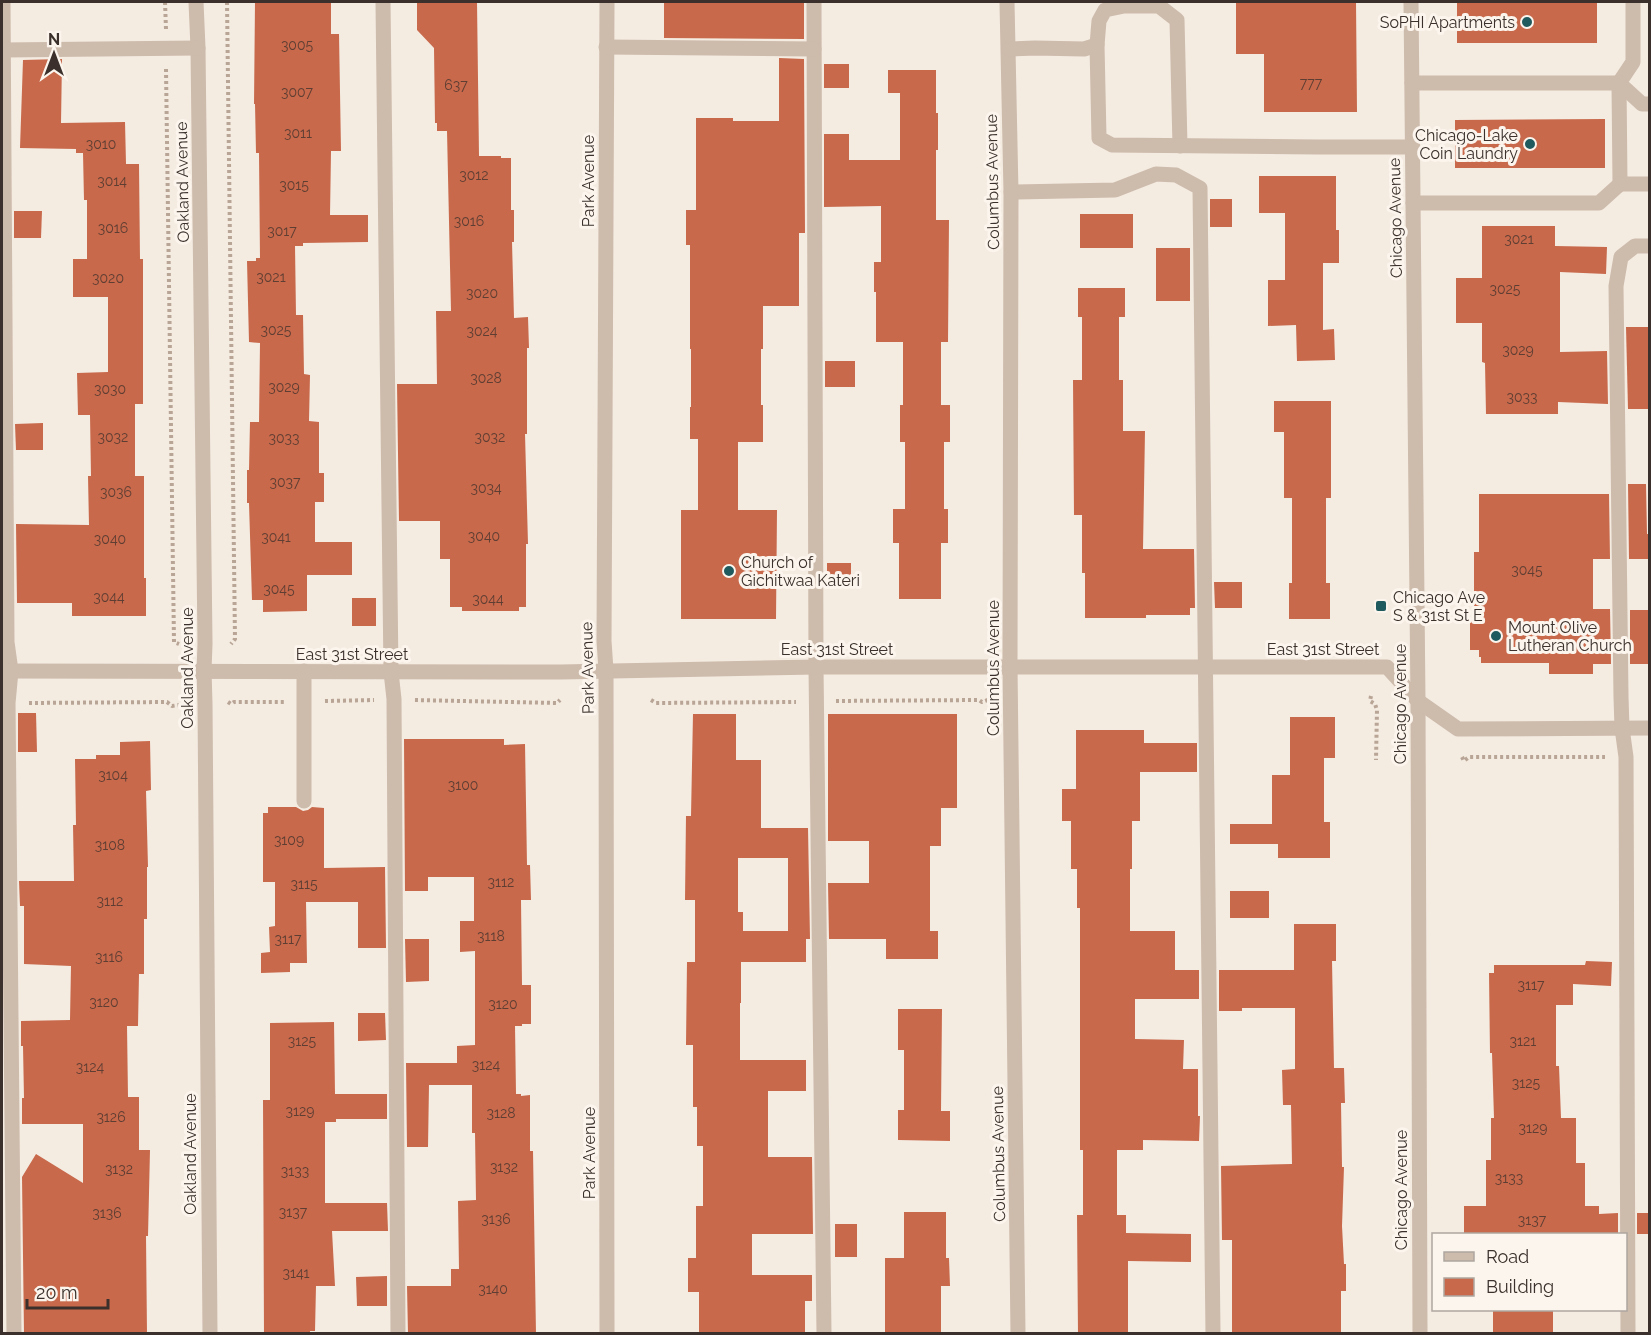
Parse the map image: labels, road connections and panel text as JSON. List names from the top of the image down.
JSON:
{
  "streets": {
    "street": [
      "Park Avenue",
      "Oakland Avenue",
      "Columbus Avenue",
      "Chicago Avenue",
      "East 31st Street"
    ]
  },
  "crossings": [
    ["Park Avenue", "East 31st Street"],
    ["Oakland Avenue", "East 31st Street"],
    ["Columbus Avenue", "East 31st Street"],
    ["Chicago Avenue", "East 31st Street"]
  ],
  "places": {
    "other": [
      "SoPHI Apartments",
      "Chicago-Lake Coin Laundry",
      "Church of Gichitwaa Kateri",
      "Mount Olive Lutheran Church"
    ],
    "transit": ["Chicago Ave S & 31st St E"]
  },
  "house_numbers": [
    "3005",
    "777",
    "637",
    "3007",
    "3011",
    "3010",
    "3012",
    "3014",
    "3015",
    "3016",
    "3016",
    "3017",
    "3021",
    "3021",
    "3020",
    "3025",
    "3020",
    "3025",
    "3024",
    "3029",
    "3028",
    "3029",
    "3030",
    "3033",
    "3032",
    "3032",
    "3033",
    "3037",
    "3034",
    "3036",
    "3040",
    "3041",
    "3040",
    "3045",
    "3045",
    "3044",
    "3044",
    "3104",
    "3100",
    "3109",
    "3108",
    "3112",
    "3115",
    "3112",
    "3118",
    "3117",
    "3116",
    "3117",
    "3120",
    "3120",
    "3125",
    "3121",
    "3124",
    "3124",
    "3125",
    "3129",
    "3128",
    "3126",
    "3129",
    "3132",
    "3132",
    "3133",
    "3133",
    "3137",
    "3136",
    "3136",
    "3137",
    "3141",
    "3140"
  ],
  "legend": ["Road", "Building"],
  "scale_bar": "20 m",
  "north": "top"
}
